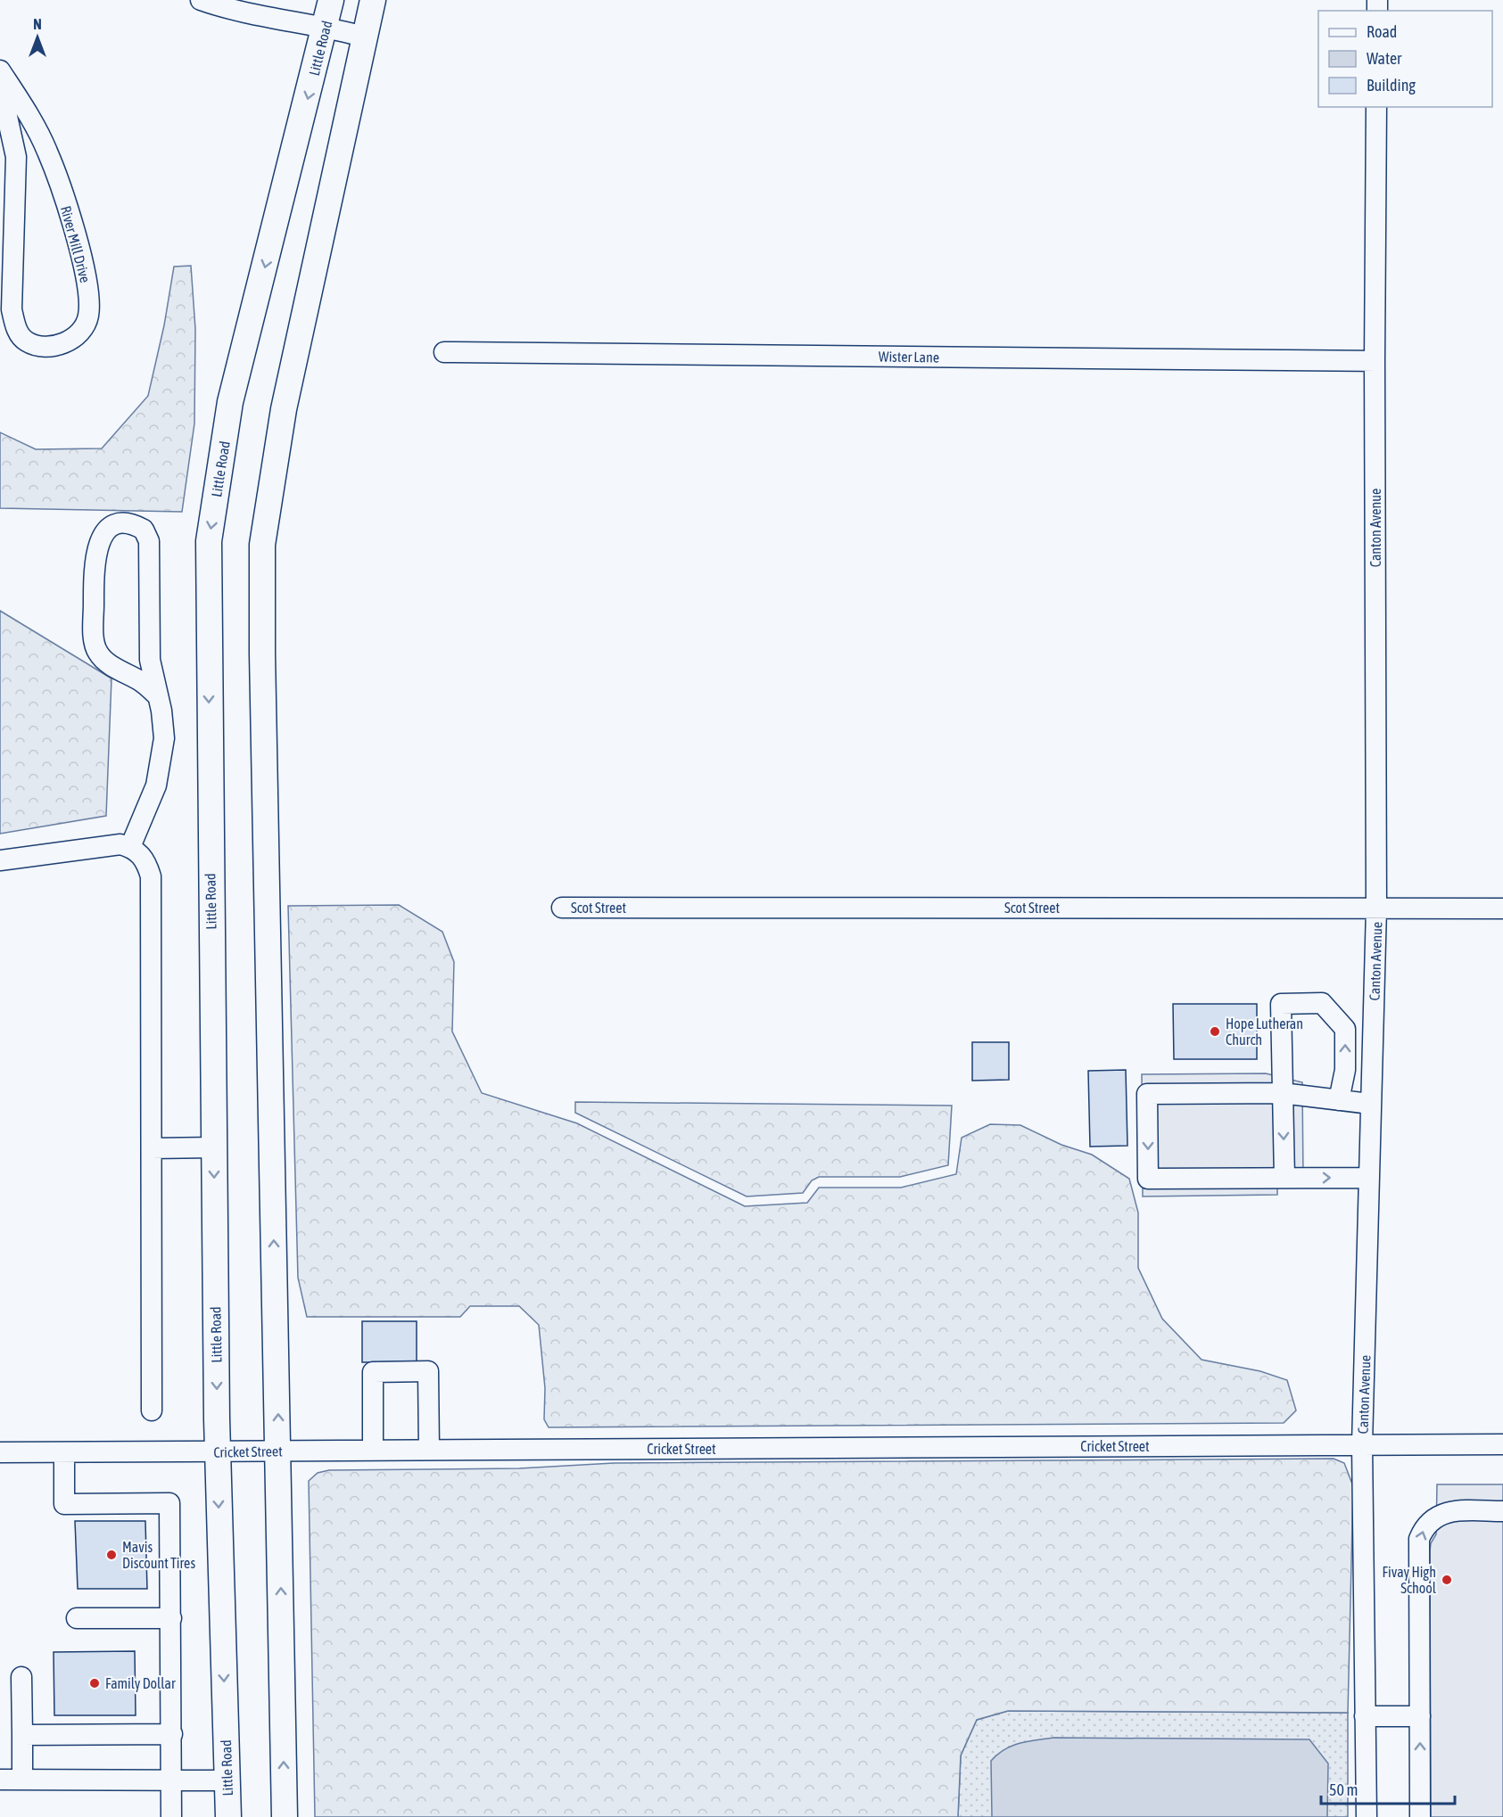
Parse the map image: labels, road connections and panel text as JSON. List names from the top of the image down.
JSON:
{
  "streets": {
    "main road": ["Little Road"],
    "street": [
      "River Mill Drive",
      "Wister Lane",
      "Canton Avenue",
      "Scot Street",
      "Cricket Street"
    ]
  },
  "crossings": [
    ["Little Road", "Cricket Street"],
    ["Wister Lane", "Canton Avenue"],
    ["Canton Avenue", "Scot Street"],
    ["Canton Avenue", "Cricket Street"]
  ],
  "places": [
    "Hope Lutheran Church",
    "Mavis Discount Tires",
    "Fivay High School",
    "Family Dollar"
  ],
  "legend": ["Road", "Water", "Building"],
  "scale_bar": "50 m",
  "north": "top"
}
